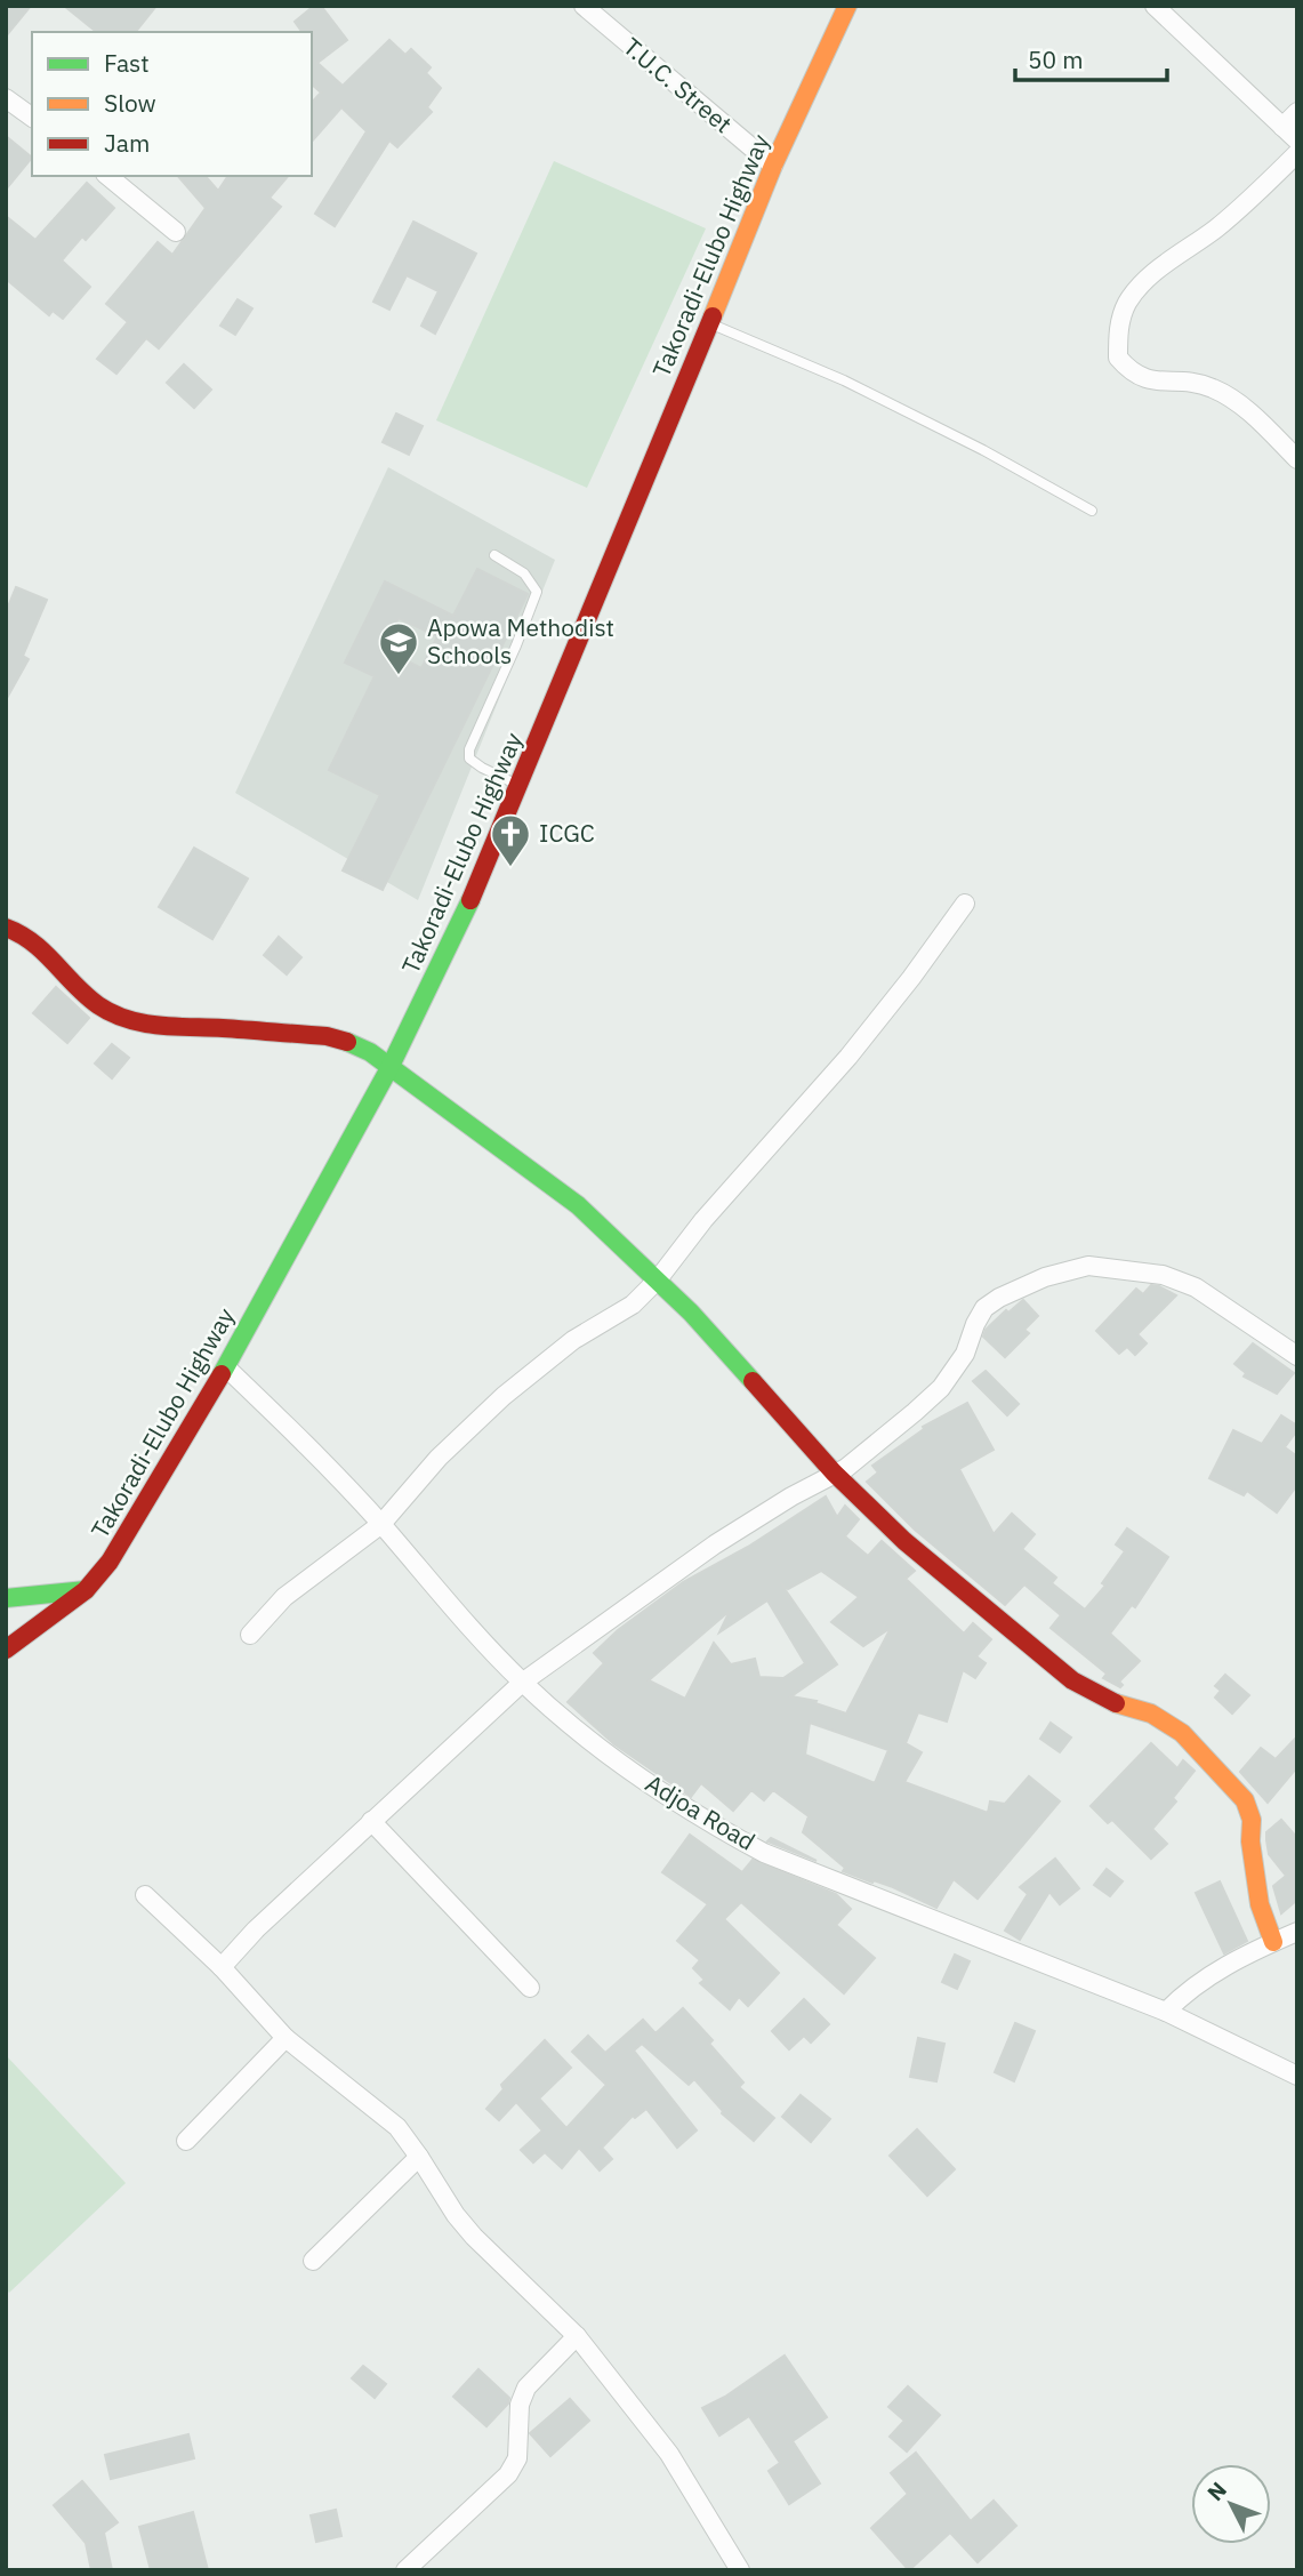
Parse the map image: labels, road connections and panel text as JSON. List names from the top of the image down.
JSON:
{
  "streets": {
    "main road": ["Takoradi-Elubo Highway"],
    "street": ["T.U.C. Street", "Adjoa Road"]
  },
  "crossings": [
    ["T.U.C. Street", "Takoradi-Elubo Highway"],
    ["Takoradi-Elubo Highway", "Adjoa Road"]
  ],
  "places": {
    "school or university": ["Apowa Methodist Schools"],
    "church": ["ICGC"]
  },
  "legend": ["Fast", "Slow", "Jam"],
  "scale_bar": "50 m",
  "north": "top left"
}
